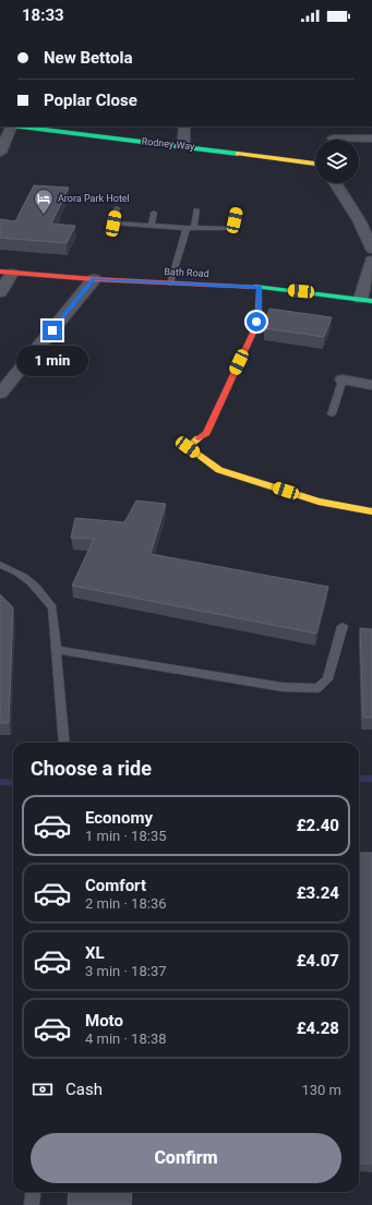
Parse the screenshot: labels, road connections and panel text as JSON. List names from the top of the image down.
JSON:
{
  "streets": {
    "street": ["Rodney Way", "Bath Road"]
  },
  "places": {
    "hotel": ["Arora Park Hotel"]
  },
  "page": {
    "status": "18:33",
    "banner": ["New Bettola", "Poplar Close"],
    "bubble": "1 min",
    "heading": "Choose a ride",
    "list": [
      {
        "name": "Economy",
        "note": "1 min · 18:35",
        "value": "£2.40"
      },
      {
        "name": "Comfort",
        "note": "2 min · 18:36",
        "value": "£3.24"
      },
      {
        "name": "XL",
        "note": "3 min · 18:37",
        "value": "£4.07"
      },
      {
        "name": "Moto",
        "note": "4 min · 18:38",
        "value": "£4.28"
      }
    ],
    "pay": ["Cash", "130 m"],
    "buttons": "Confirm"
  }
}
